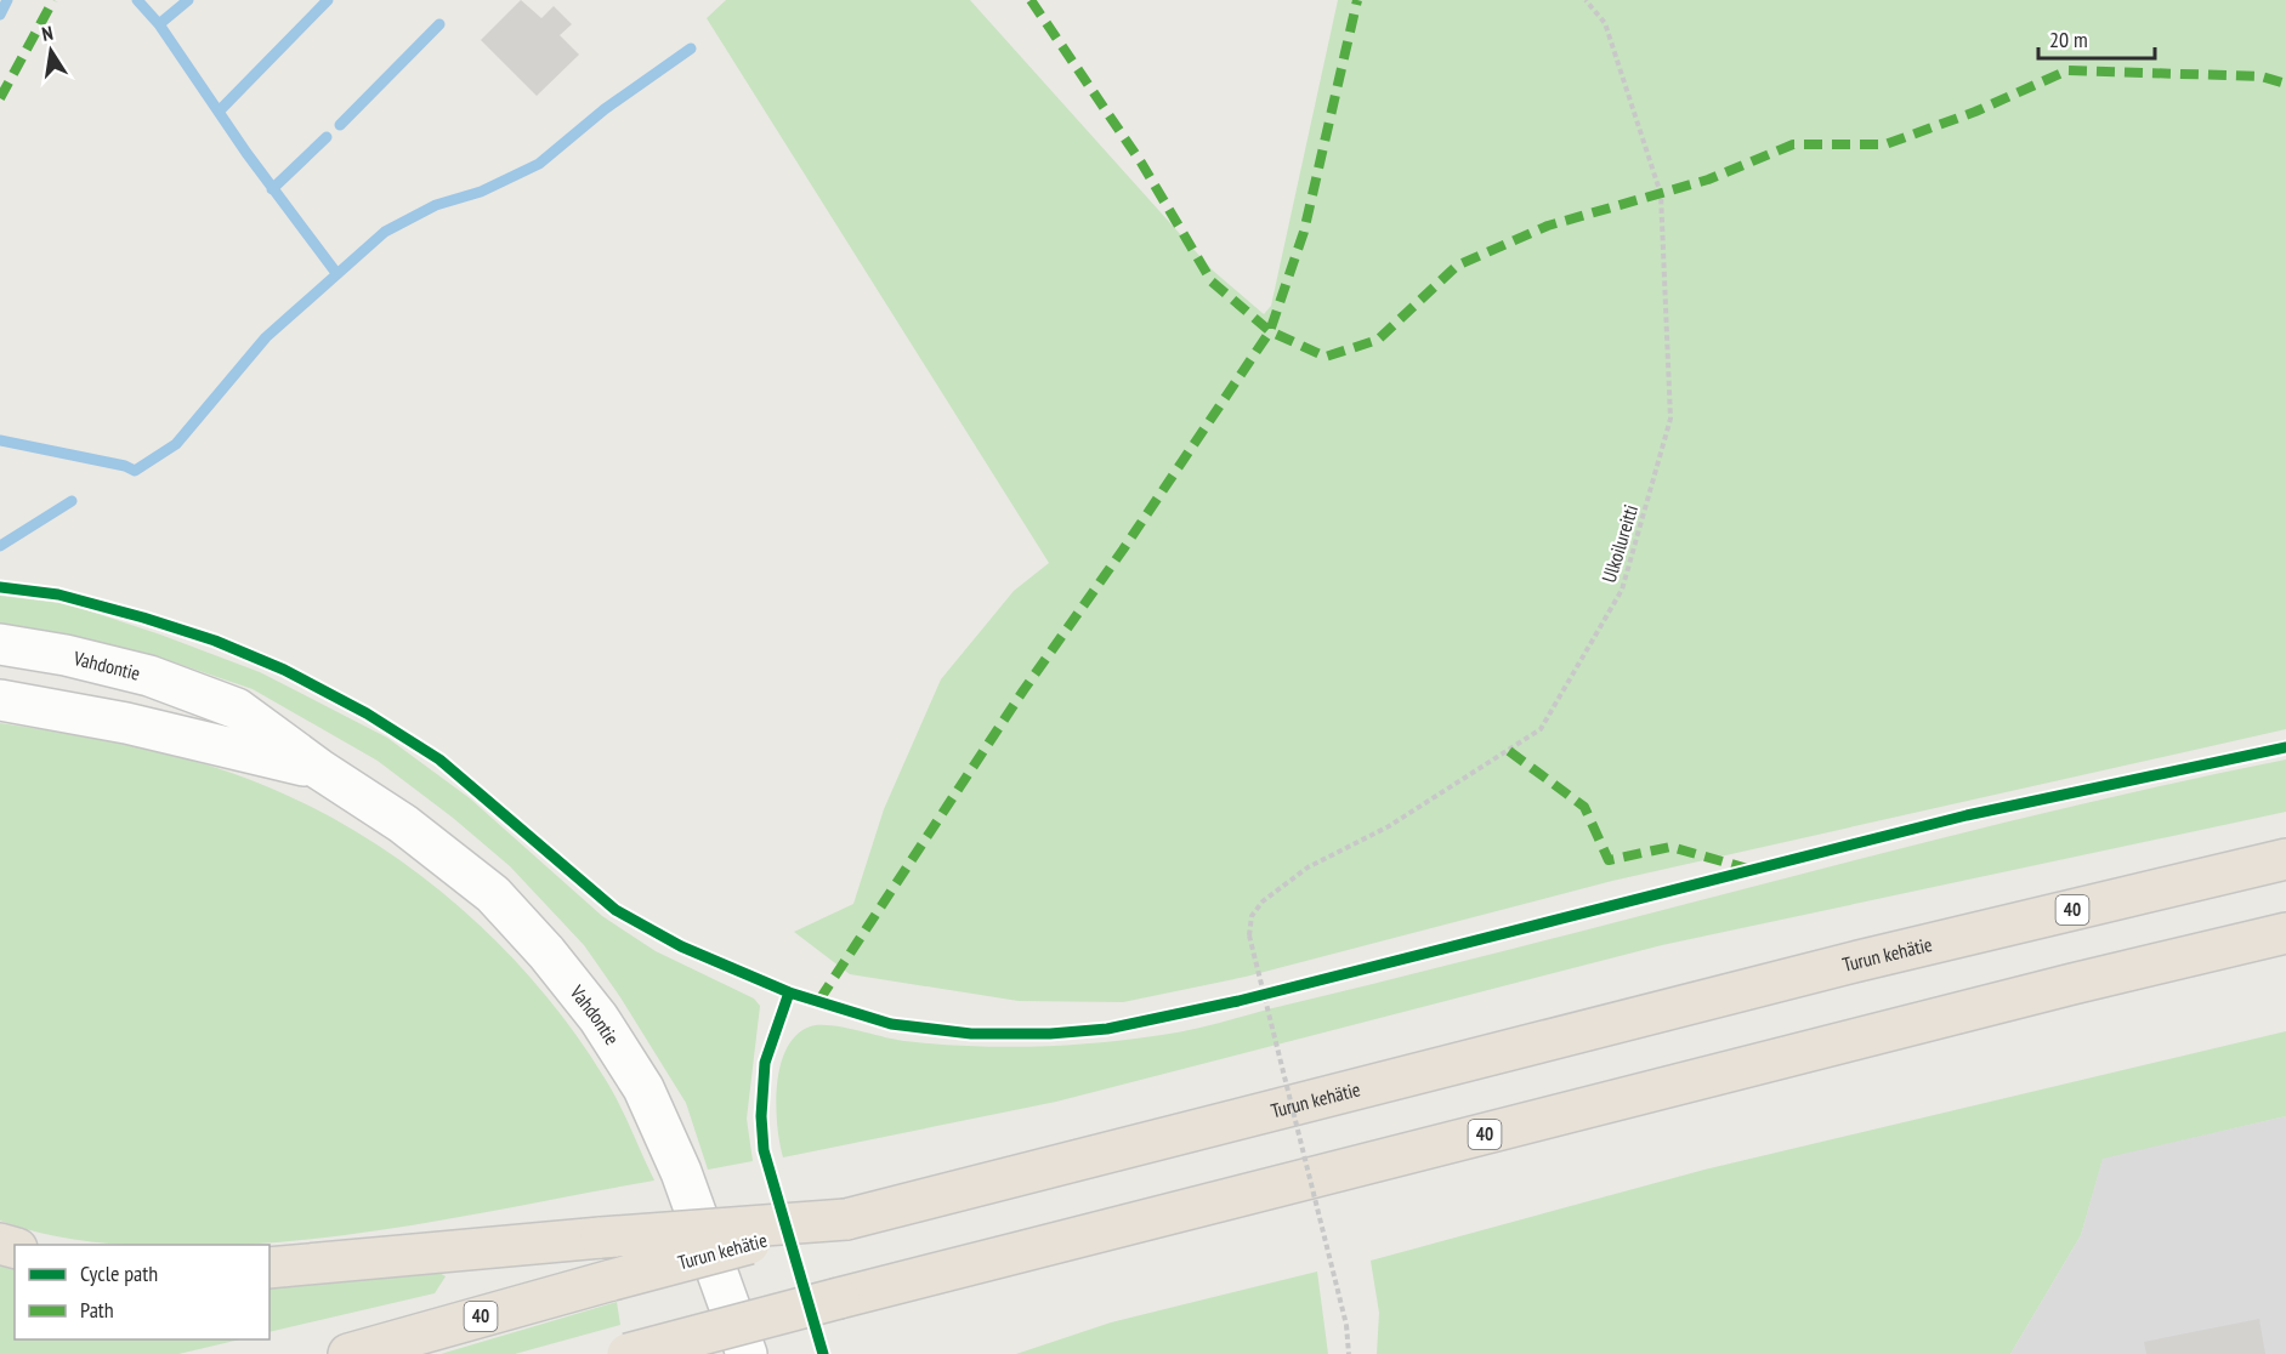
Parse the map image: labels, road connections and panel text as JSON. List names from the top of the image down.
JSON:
{
  "streets": {
    "highway": ["40", "Turun kehätie"],
    "street": ["Vahdontie"],
    "path": ["Ulkoilureitti"]
  },
  "legend": ["Cycle path", "Path"],
  "scale_bar": "20 m",
  "north": "top"
}
